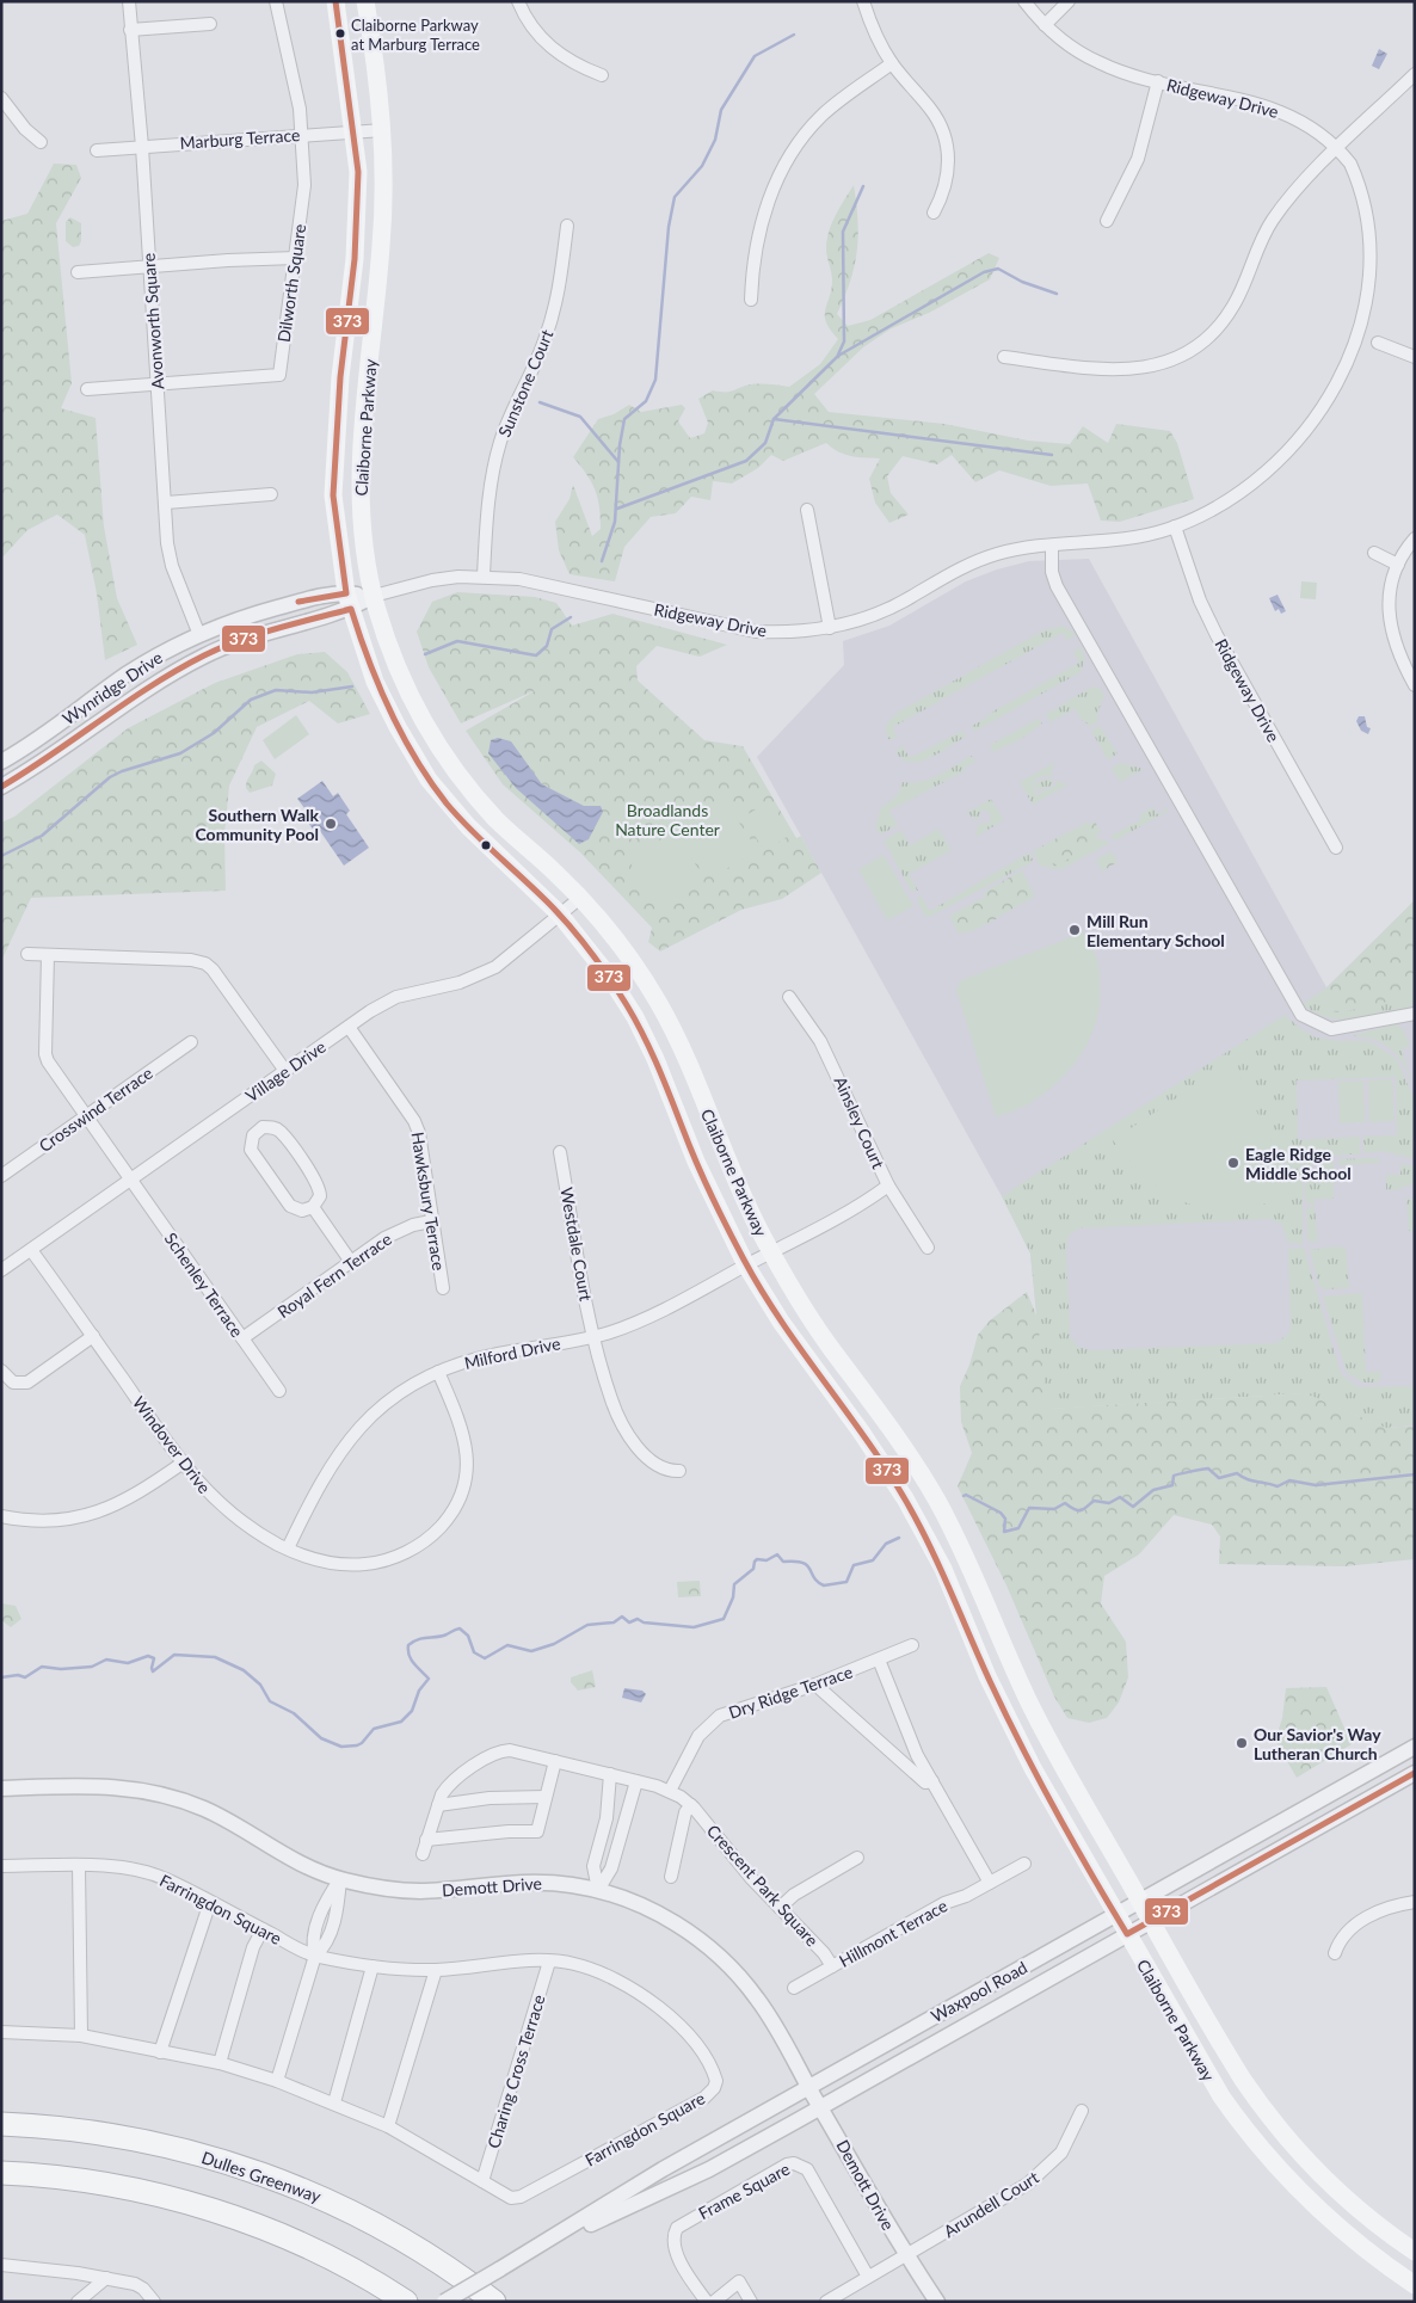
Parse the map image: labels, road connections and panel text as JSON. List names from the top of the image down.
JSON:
{
  "streets": {
    "highway": ["Dulles Greenway"],
    "main road": ["Claiborne Parkway"],
    "street": [
      "Ridgeway Drive",
      "Marburg Terrace",
      "Dilworth Square",
      "Avonworth Square",
      "Sunstone Court",
      "Wynridge Drive",
      "Village Drive",
      "Crosswind Terrace",
      "Ainsley Court",
      "Hawksbury Terrace",
      "Westdale Court",
      "Royal Fern Terrace",
      "Schenley Terrace",
      "Milford Drive",
      "Windover Drive",
      "Dry Ridge Terrace",
      "Crescent Park Square",
      "Demott Drive",
      "Farringdon Square",
      "Hillmont Terrace",
      "Waxpool Road",
      "Charing Cross Terrace",
      "Frame Square",
      "Arundell Court"
    ]
  },
  "crossings": [
    ["Ridgeway Drive", "Sunstone Court"],
    ["Ridgeway Drive", "Claiborne Parkway"],
    ["Ridgeway Drive", "Wynridge Drive"],
    ["Marburg Terrace", "Dilworth Square"],
    ["Marburg Terrace", "Avonworth Square"],
    ["Marburg Terrace", "Claiborne Parkway"],
    ["Dilworth Square", "Avonworth Square"],
    ["Avonworth Square", "Wynridge Drive"],
    ["Claiborne Parkway", "Wynridge Drive"],
    ["Claiborne Parkway", "Village Drive"],
    ["Claiborne Parkway", "Milford Drive"],
    ["Claiborne Parkway", "Waxpool Road"],
    ["Village Drive", "Hawksbury Terrace"],
    ["Village Drive", "Schenley Terrace"],
    ["Village Drive", "Windover Drive"],
    ["Crosswind Terrace", "Schenley Terrace"],
    ["Ainsley Court", "Milford Drive"],
    ["Hawksbury Terrace", "Royal Fern Terrace"],
    ["Westdale Court", "Milford Drive"],
    ["Royal Fern Terrace", "Schenley Terrace"],
    ["Milford Drive", "Windover Drive"],
    ["Dry Ridge Terrace", "Crescent Park Square"],
    ["Crescent Park Square", "Hillmont Terrace"],
    ["Demott Drive", "Waxpool Road"],
    ["Demott Drive", "Arundell Court"],
    ["Farringdon Square", "Charing Cross Terrace"],
    ["Frame Square", "Arundell Court"]
  ],
  "parks": ["Broadlands Nature Center"],
  "places": [
    "Claiborne Parkway at Marburg Terrace",
    "Southern Walk Community Pool",
    "Mill Run Elementary School",
    "Eagle Ridge Middle School",
    "Our Savior's Way Lutheran Church"
  ],
  "lines": ["transit line 373"]
}
